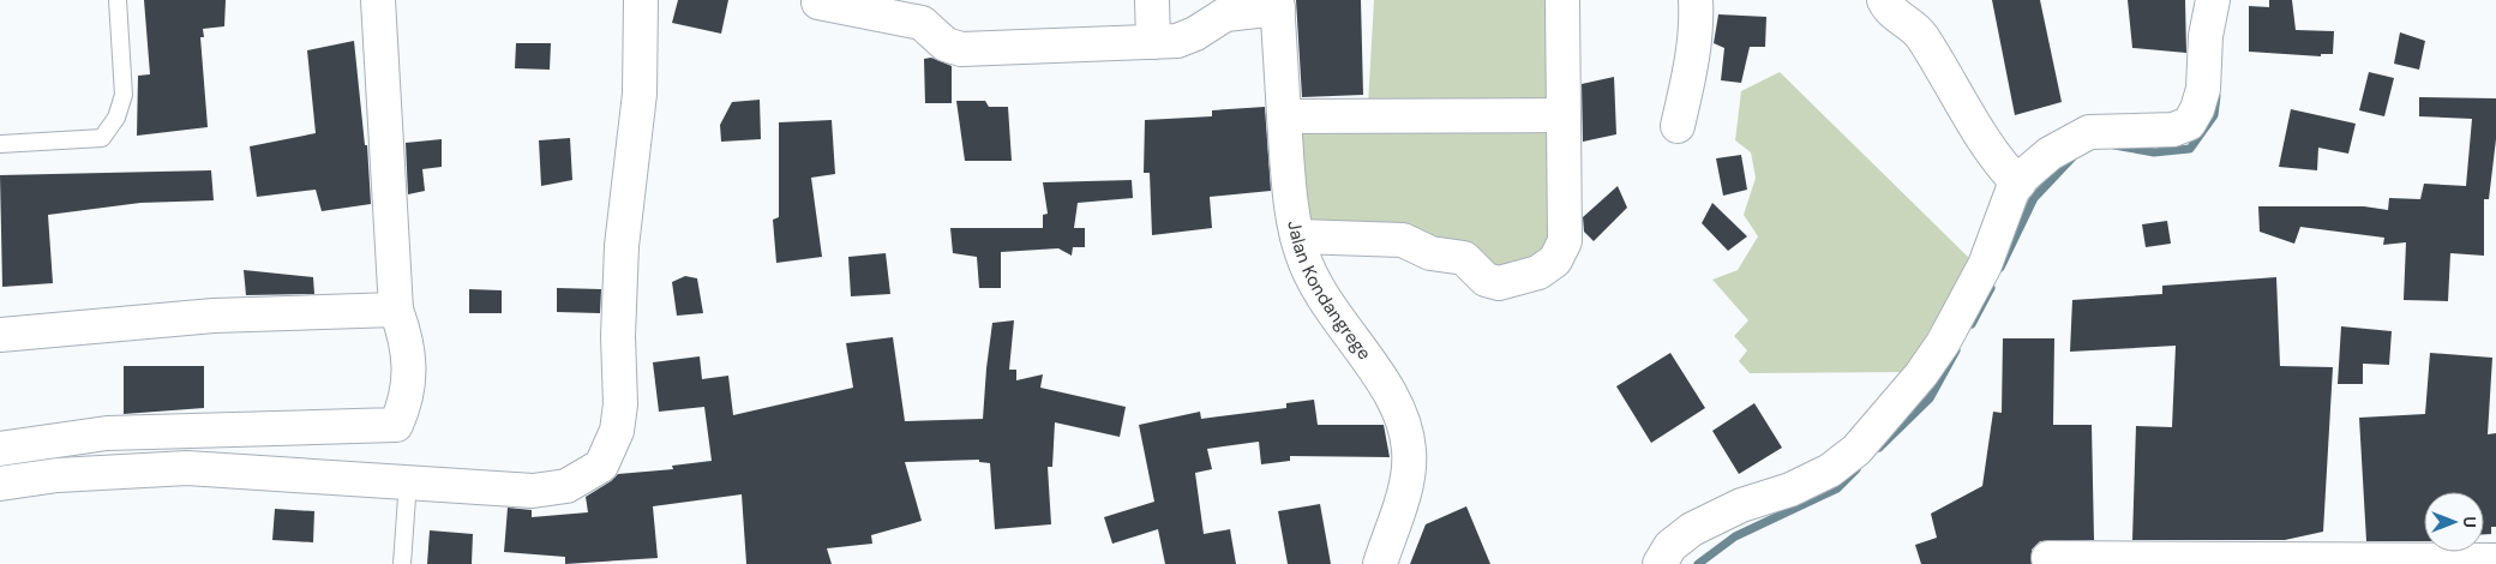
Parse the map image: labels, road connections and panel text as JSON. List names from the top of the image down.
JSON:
{
  "streets": {
    "street": ["Jalan Kondangrege"]
  },
  "north": "right"
}
